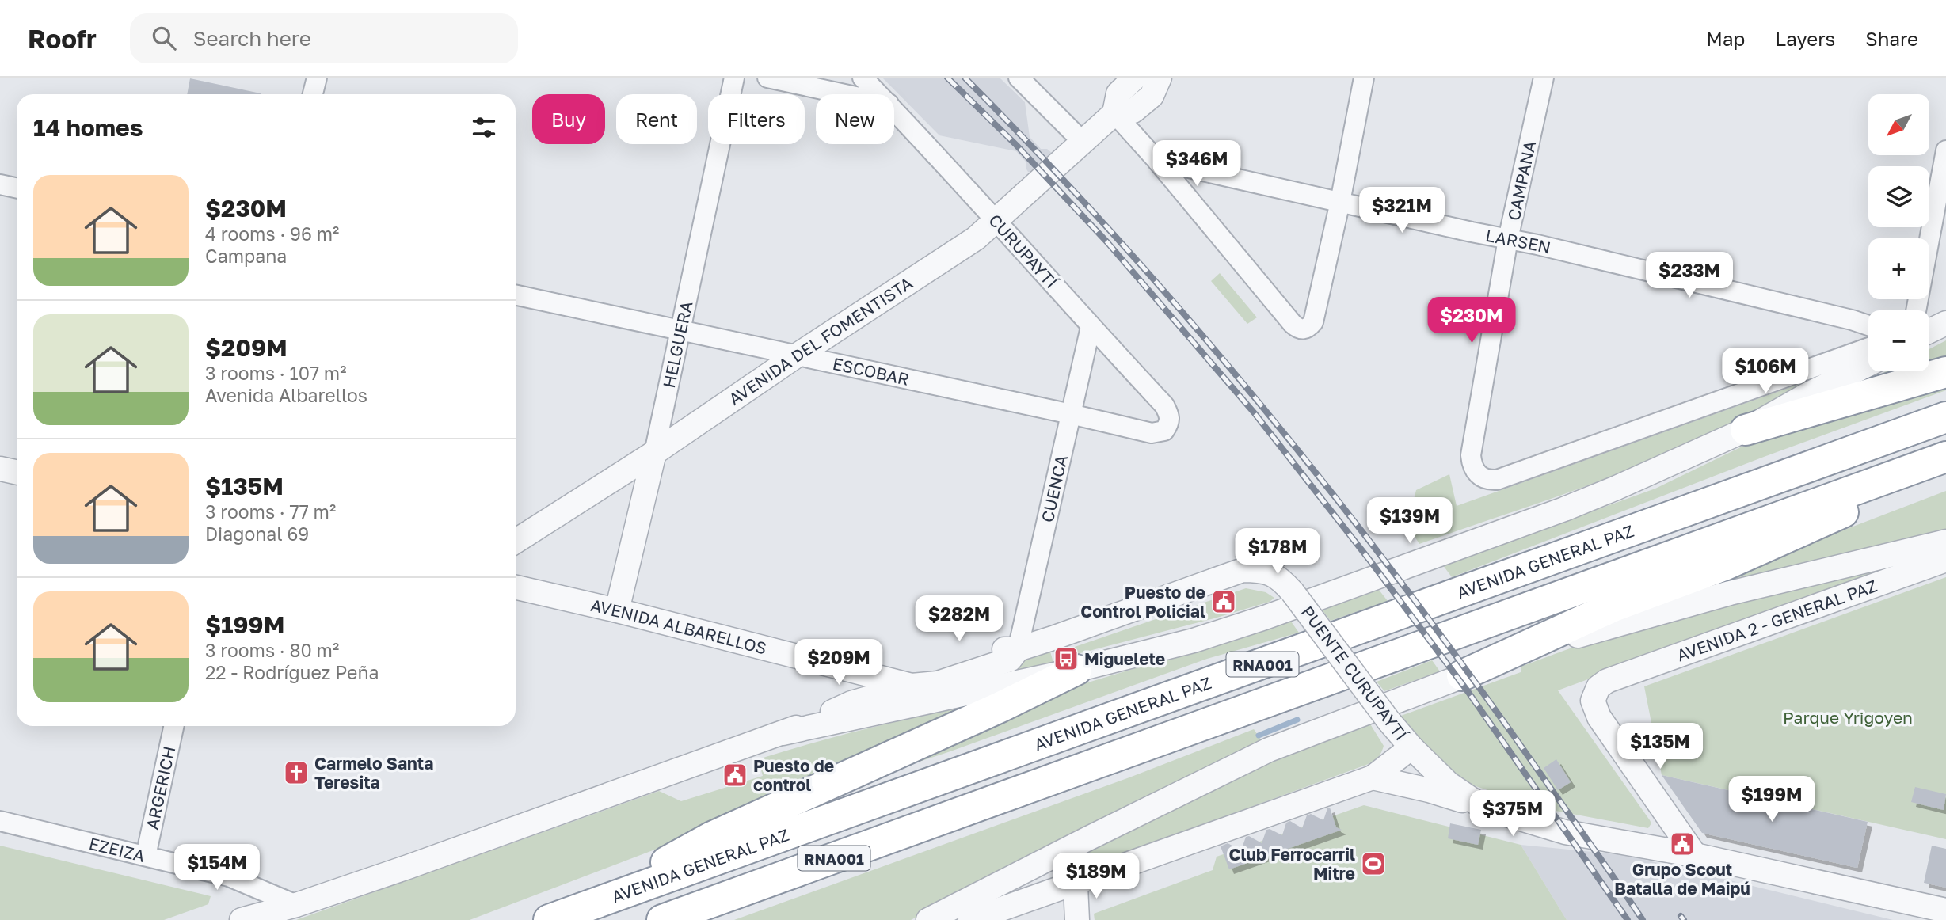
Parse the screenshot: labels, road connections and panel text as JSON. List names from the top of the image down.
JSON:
{
  "streets": {
    "highway": ["AVENIDA GENERAL PAZ", "RNA001"],
    "street": [
      "CAMPANA",
      "LARSEN",
      "CURUPAYTÍ",
      "AVENIDA DEL FOMENTISTA",
      "HELGUERA",
      "ESCOBAR",
      "CUENCA",
      "AVENIDA 2 - GENERAL PAZ",
      "AVENIDA ALBARELLOS",
      "PUENTE CURUPAYTÍ",
      "ARGERICH",
      "EZEIZA"
    ]
  },
  "crossings": [
    ["CAMPANA", "LARSEN"],
    ["CURUPAYTÍ", "AVENIDA DEL FOMENTISTA"],
    ["CURUPAYTÍ", "ESCOBAR"],
    ["CURUPAYTÍ", "CUENCA"],
    ["AVENIDA DEL FOMENTISTA", "HELGUERA"],
    ["AVENIDA DEL FOMENTISTA", "ESCOBAR"],
    ["HELGUERA", "ESCOBAR"],
    ["HELGUERA", "AVENIDA ALBARELLOS"],
    ["ESCOBAR", "CUENCA"],
    ["ARGERICH", "EZEIZA"]
  ],
  "parks": ["Parque Yrigoyen"],
  "places": {
    "public building": ["Puesto de Control Policial", "Puesto de control", "Grupo Scout Batalla de Maipú"],
    "bus stop": ["Miguelete"],
    "church": ["Carmelo Santa Teresita"],
    "sports": ["Club Ferrocarril Mitre"]
  },
  "north": "bottom left",
  "page": {
    "header": "Roofr",
    "search": "Search here",
    "nav": ["Map", "Layers", "Share"],
    "map_buttons": ["+", "−"],
    "chip": [
      "Buy",
      "Rent",
      "Filters",
      "New"
    ],
    "heading": "14 homes",
    "price": [
      "$346M",
      "$321M",
      "$233M",
      "$230M",
      "$106M",
      "$139M",
      "$178M",
      "$282M",
      "$209M",
      "$135M",
      "$199M",
      "$375M",
      "$154M",
      "$189M"
    ],
    "list": [
      {
        "name": "$230M",
        "note": "4 rooms · 96 m² · Campana"
      },
      {
        "name": "$209M",
        "note": "3 rooms · 107 m² · Avenida Albarellos"
      },
      {
        "name": "$135M",
        "note": "3 rooms · 77 m² · Diagonal 69"
      },
      {
        "name": "$199M",
        "note": "3 rooms · 80 m² · 22 - Rodríguez Peña"
      }
    ]
  }
}
